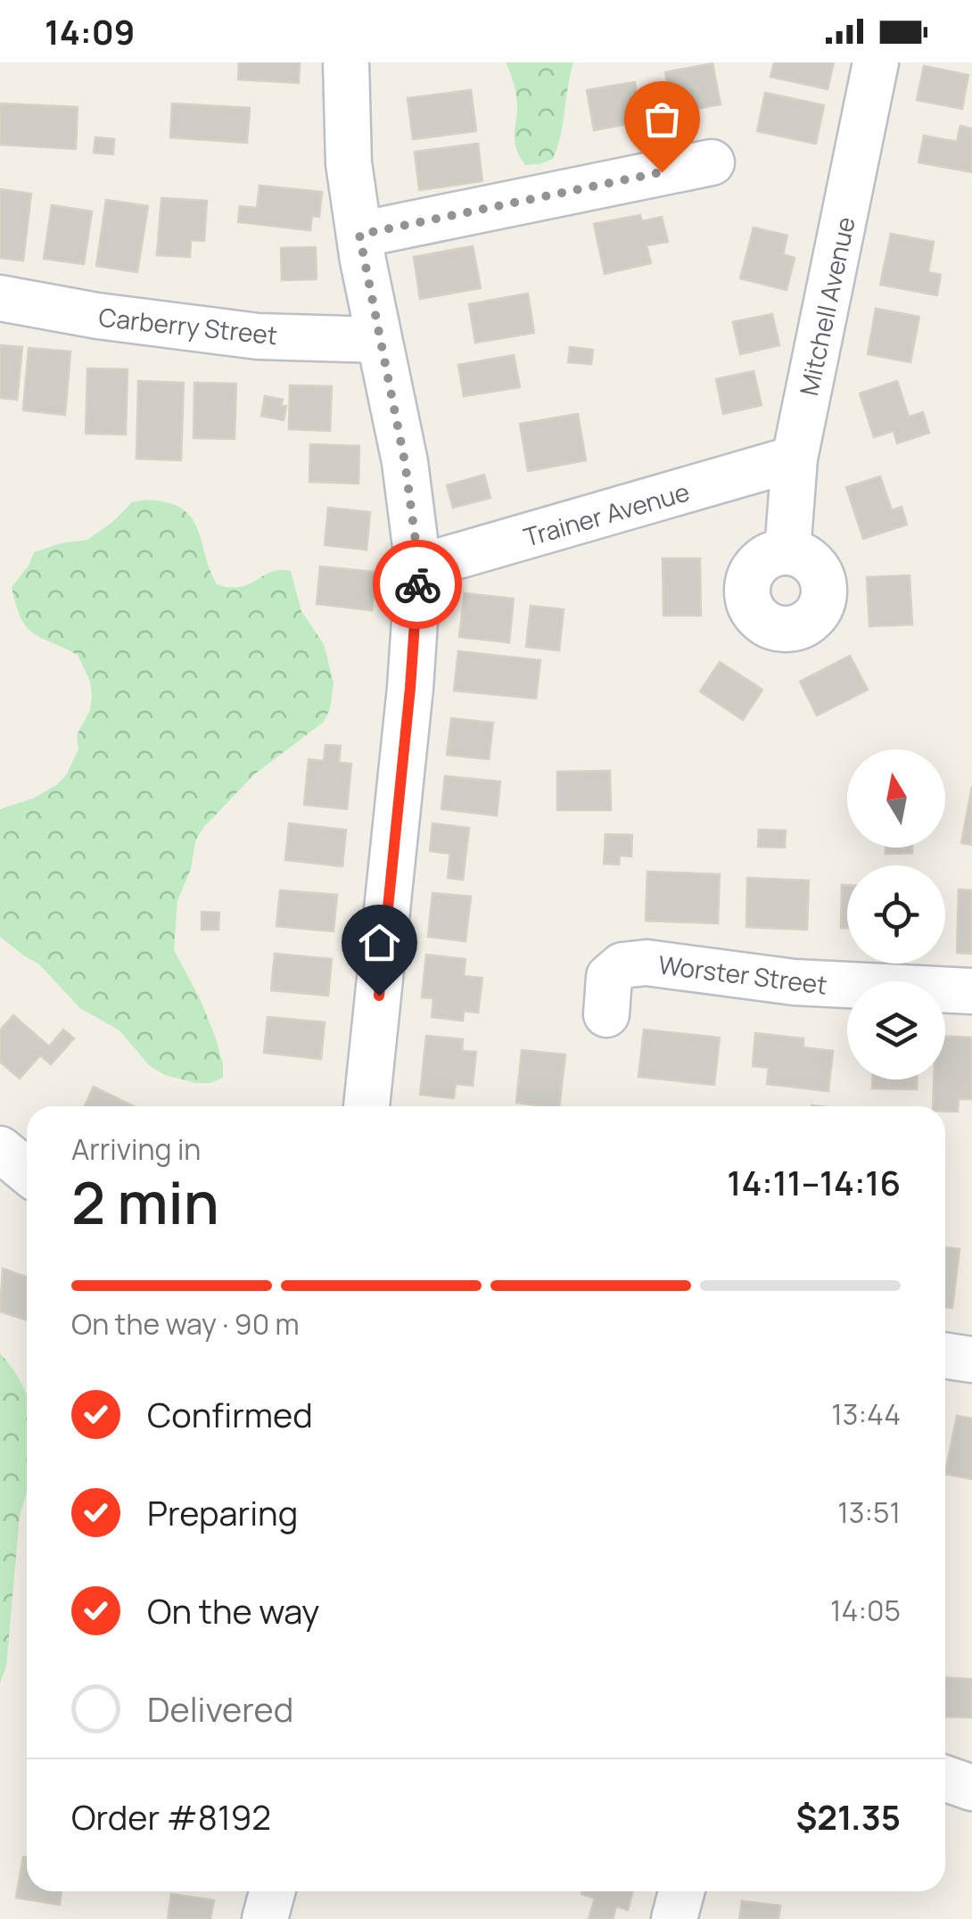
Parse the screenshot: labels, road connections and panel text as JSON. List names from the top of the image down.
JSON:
{
  "streets": {
    "street": [
      "Mitchell Avenue",
      "Carberry Street",
      "Trainer Avenue",
      "Worster Street"
    ]
  },
  "crossings": [
    ["Mitchell Avenue", "Trainer Avenue"]
  ],
  "north": "top",
  "page": {
    "status": "14:09",
    "heading": ["2 min", "Arriving in", "14:11–14:16"],
    "panel": ["Order #8192", "$21.35"],
    "bar": "On the way · 90 m",
    "list": [
      ["Confirmed", "13:44"],
      ["Preparing", "13:51"],
      ["On the way", "14:05"],
      "Delivered"
    ]
  }
}
